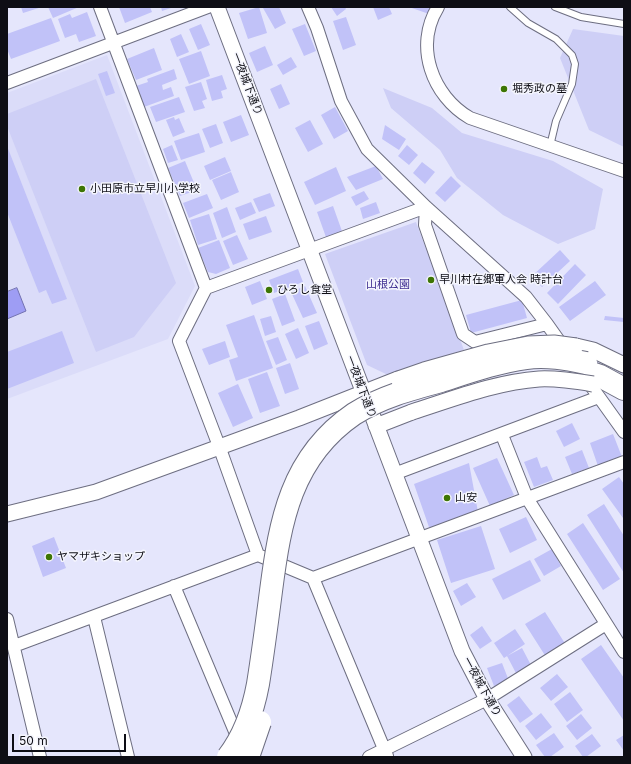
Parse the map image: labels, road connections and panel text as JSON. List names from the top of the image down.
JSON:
{
  "streets": {
    "street": ["一夜城下通り"]
  },
  "parks": ["山根公園"],
  "places": [
    "堀秀政の墓",
    "小田原市立早川小学校",
    "早川村在郷軍人会 時計台",
    "ひろし食堂",
    "山安",
    "ヤマザキショップ"
  ],
  "scale_bar": "50 m"
}
